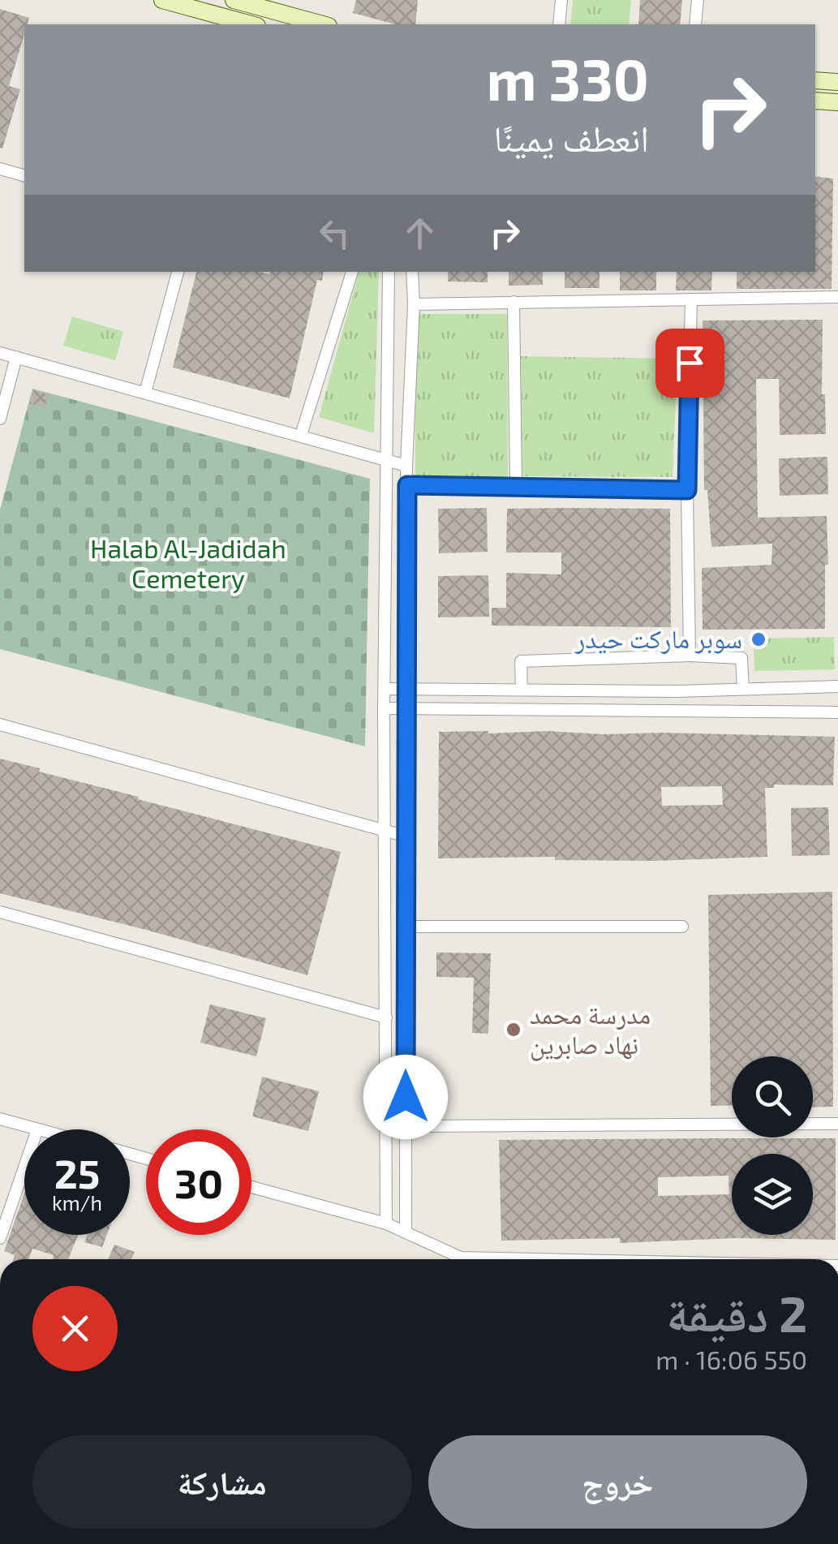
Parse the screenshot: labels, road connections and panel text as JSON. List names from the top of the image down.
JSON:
{
  "parks": ["Halab Al-Jadidah Cemetery"],
  "places": ["سوبر ماركت حيدر", "مدرسة محمد نهاد صابرين"],
  "page": {
    "turn": ["330 m", "انعطف يمينًا"],
    "speed": "25 km/h",
    "limit": "30",
    "heading": ["2 دقيقة", "550 m · 16:06"],
    "buttons": ["خروج", "مشاركة"]
  }
}
